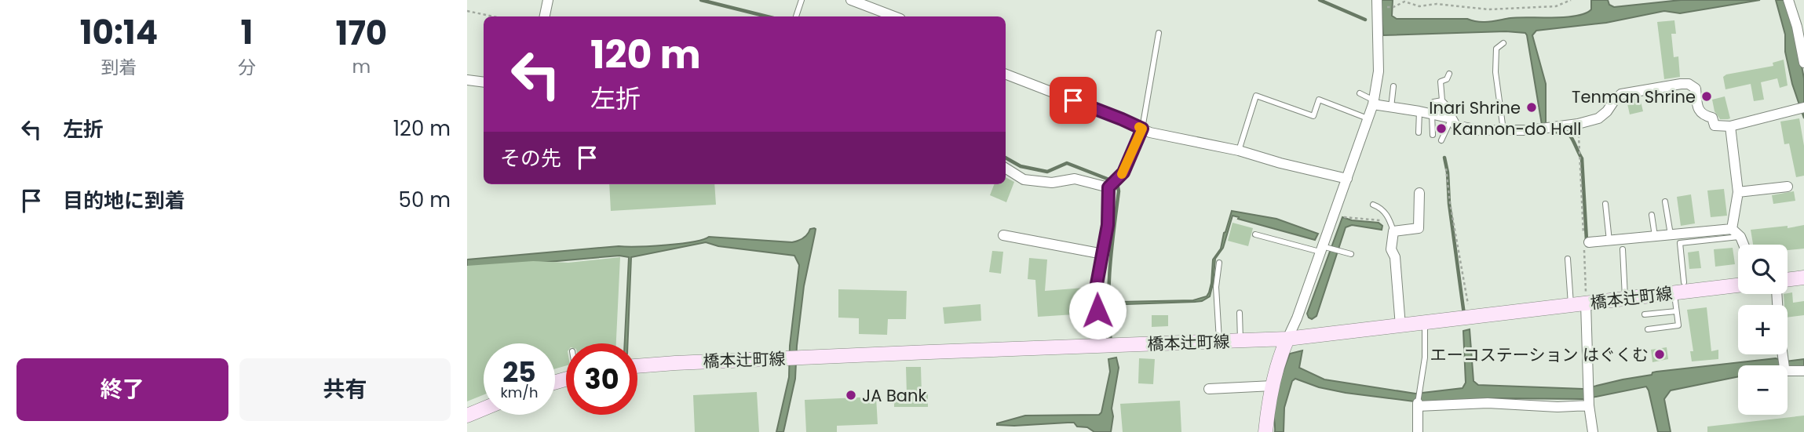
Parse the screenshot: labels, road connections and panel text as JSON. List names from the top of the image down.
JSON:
{
  "streets": {
    "main road": ["橋本辻町線"]
  },
  "places": [
    "Tenman Shrine",
    "Inari Shrine",
    "Kannon-do Hall",
    "エーコステーション はぐくむ",
    "JA Bank"
  ],
  "page": {
    "eta": [
      "10:14",
      "到着",
      "1",
      "分",
      "170",
      "m"
    ],
    "turn": ["120 m", "左折"],
    "list": [
      {
        "name": "左折",
        "value": "120 m"
      },
      {
        "name": "目的地に到着",
        "value": "50 m"
      }
    ],
    "then": "その先",
    "map_buttons": ["+", "−"],
    "speed": "25 km/h",
    "limit": "30",
    "buttons": ["終了", "共有"]
  }
}
